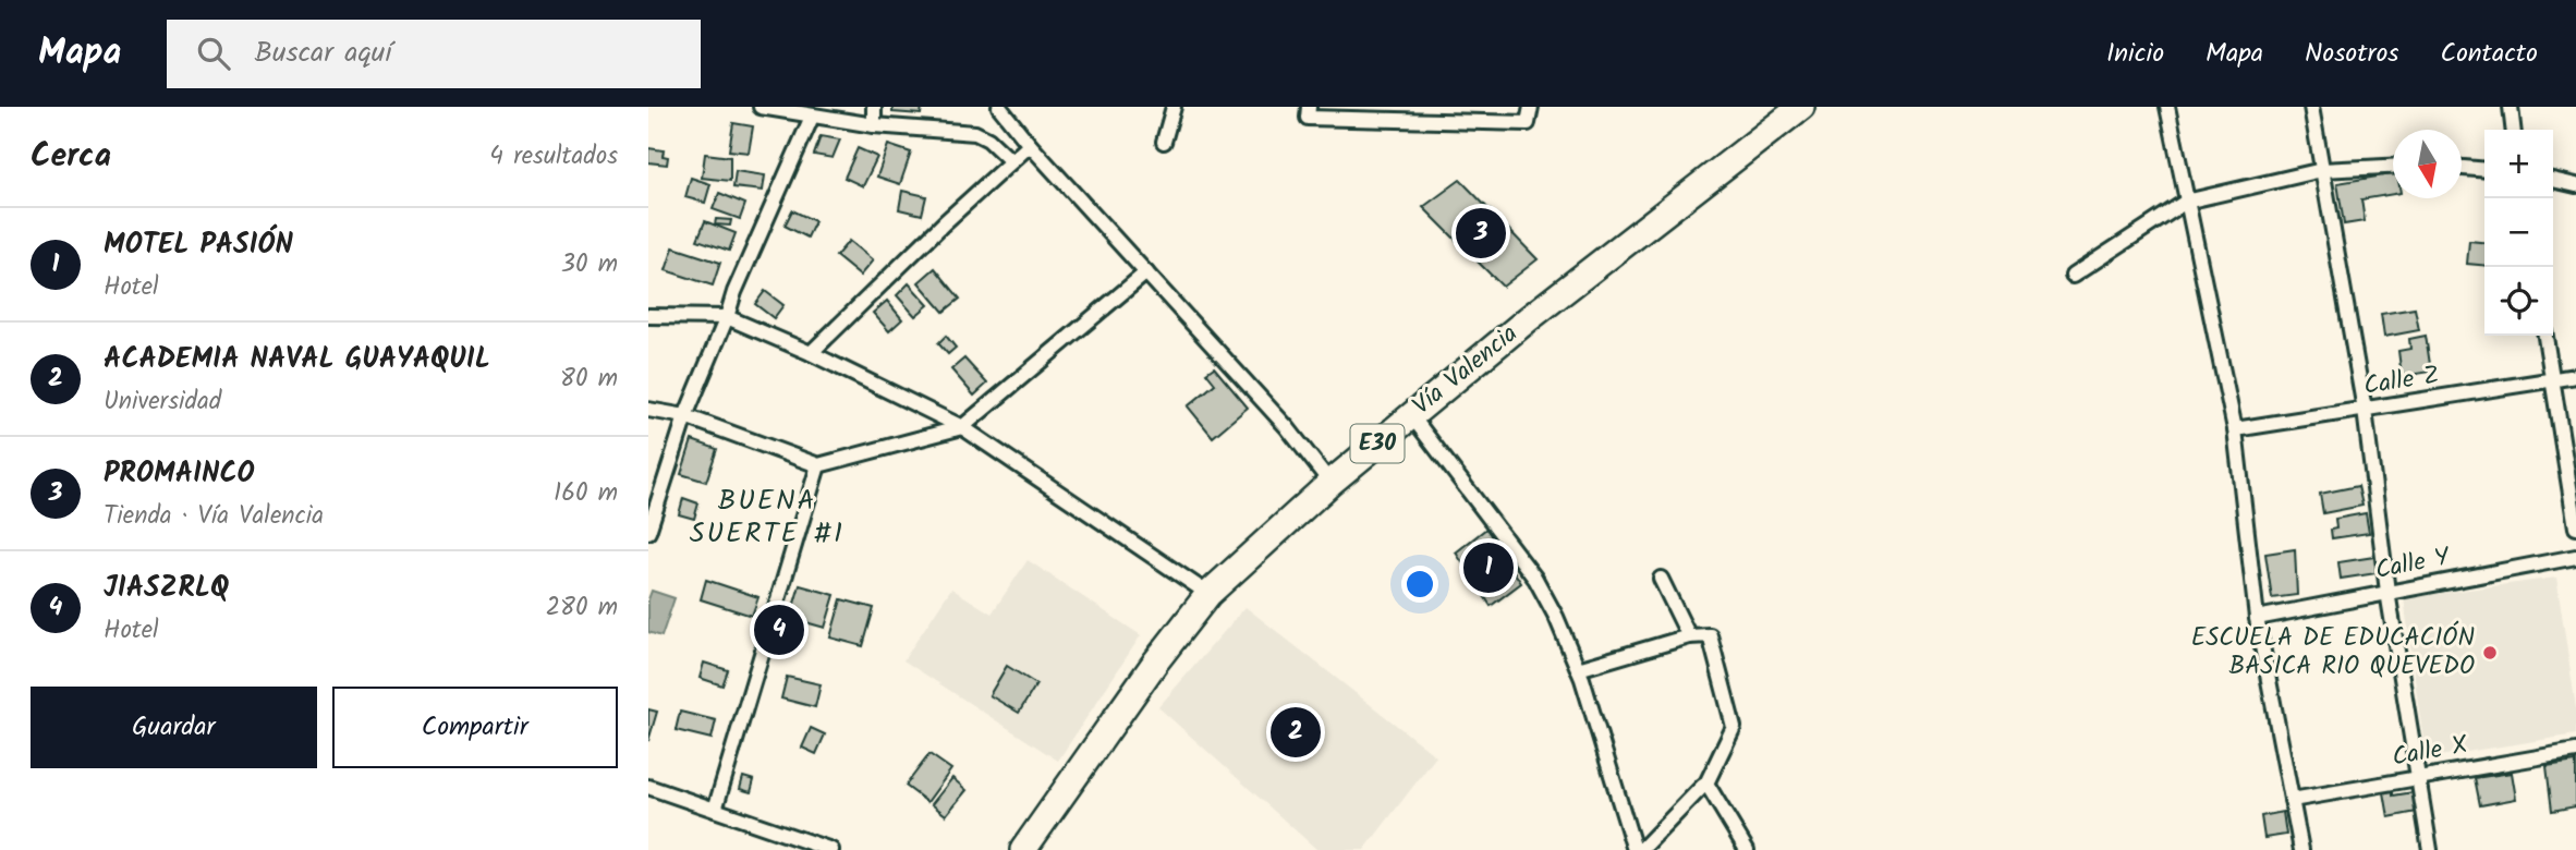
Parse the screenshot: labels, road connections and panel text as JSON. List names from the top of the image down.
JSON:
{
  "streets": {
    "highway": ["Vía Valencia", "E30"],
    "street": ["Calle Z", "Calle Y", "Calle X"]
  },
  "districts": ["BUENA SUERTE #1"],
  "places": ["ESCUELA DE EDUCACIÓN BASICA RIO QUEVEDO"],
  "north": "bottom",
  "page": {
    "header": "Mapa",
    "search": "Buscar aquí",
    "nav": [
      "Inicio",
      "Mapa",
      "Nosotros",
      "Contacto"
    ],
    "heading": ["Cerca", "4 resultados"],
    "map_buttons": ["+", "−"],
    "pins": [
      "3",
      "1",
      "4",
      "2"
    ],
    "list": [
      {
        "mark": "1",
        "name": "MOTEL PASIÓN",
        "note": "Hotel",
        "value": "30 m"
      },
      {
        "mark": "2",
        "name": "ACADEMIA NAVAL GUAYAQUIL",
        "note": "Universidad",
        "value": "80 m"
      },
      {
        "mark": "3",
        "name": "PROMAINCO",
        "note": "Tienda · Vía Valencia",
        "value": "160 m"
      },
      {
        "mark": "4",
        "name": "JIASZRLQ",
        "note": "Hotel",
        "value": "280 m"
      }
    ],
    "buttons": ["Guardar", "Compartir"]
  }
}
